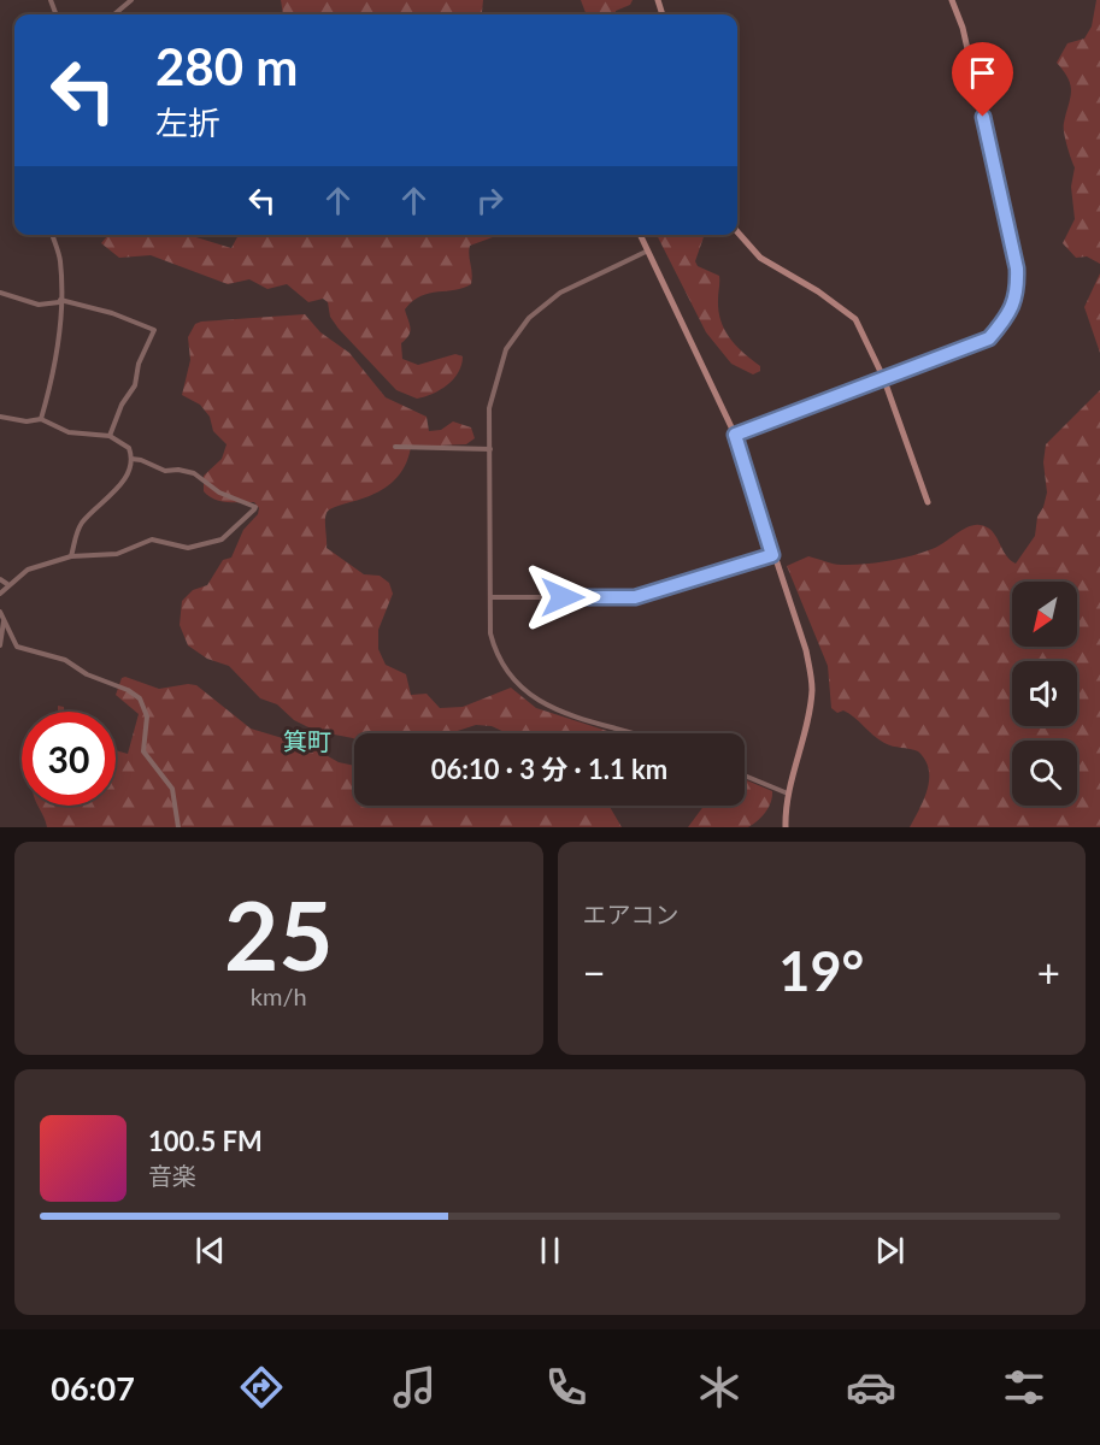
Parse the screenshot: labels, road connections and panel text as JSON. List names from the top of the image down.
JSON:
{
  "districts": ["箕町"],
  "north": "bottom left",
  "page": {
    "turn": ["280 m", "左折"],
    "limit": "30",
    "trip": "06:10 · 3 分 · 1.1 km",
    "tile": [
      ["25", "km/h"],
      "エアコン"
    ],
    "heat": ["−", "19°", "+"],
    "song": ["100.5 FM", "音楽"],
    "tabs": "06:07"
  }
}
